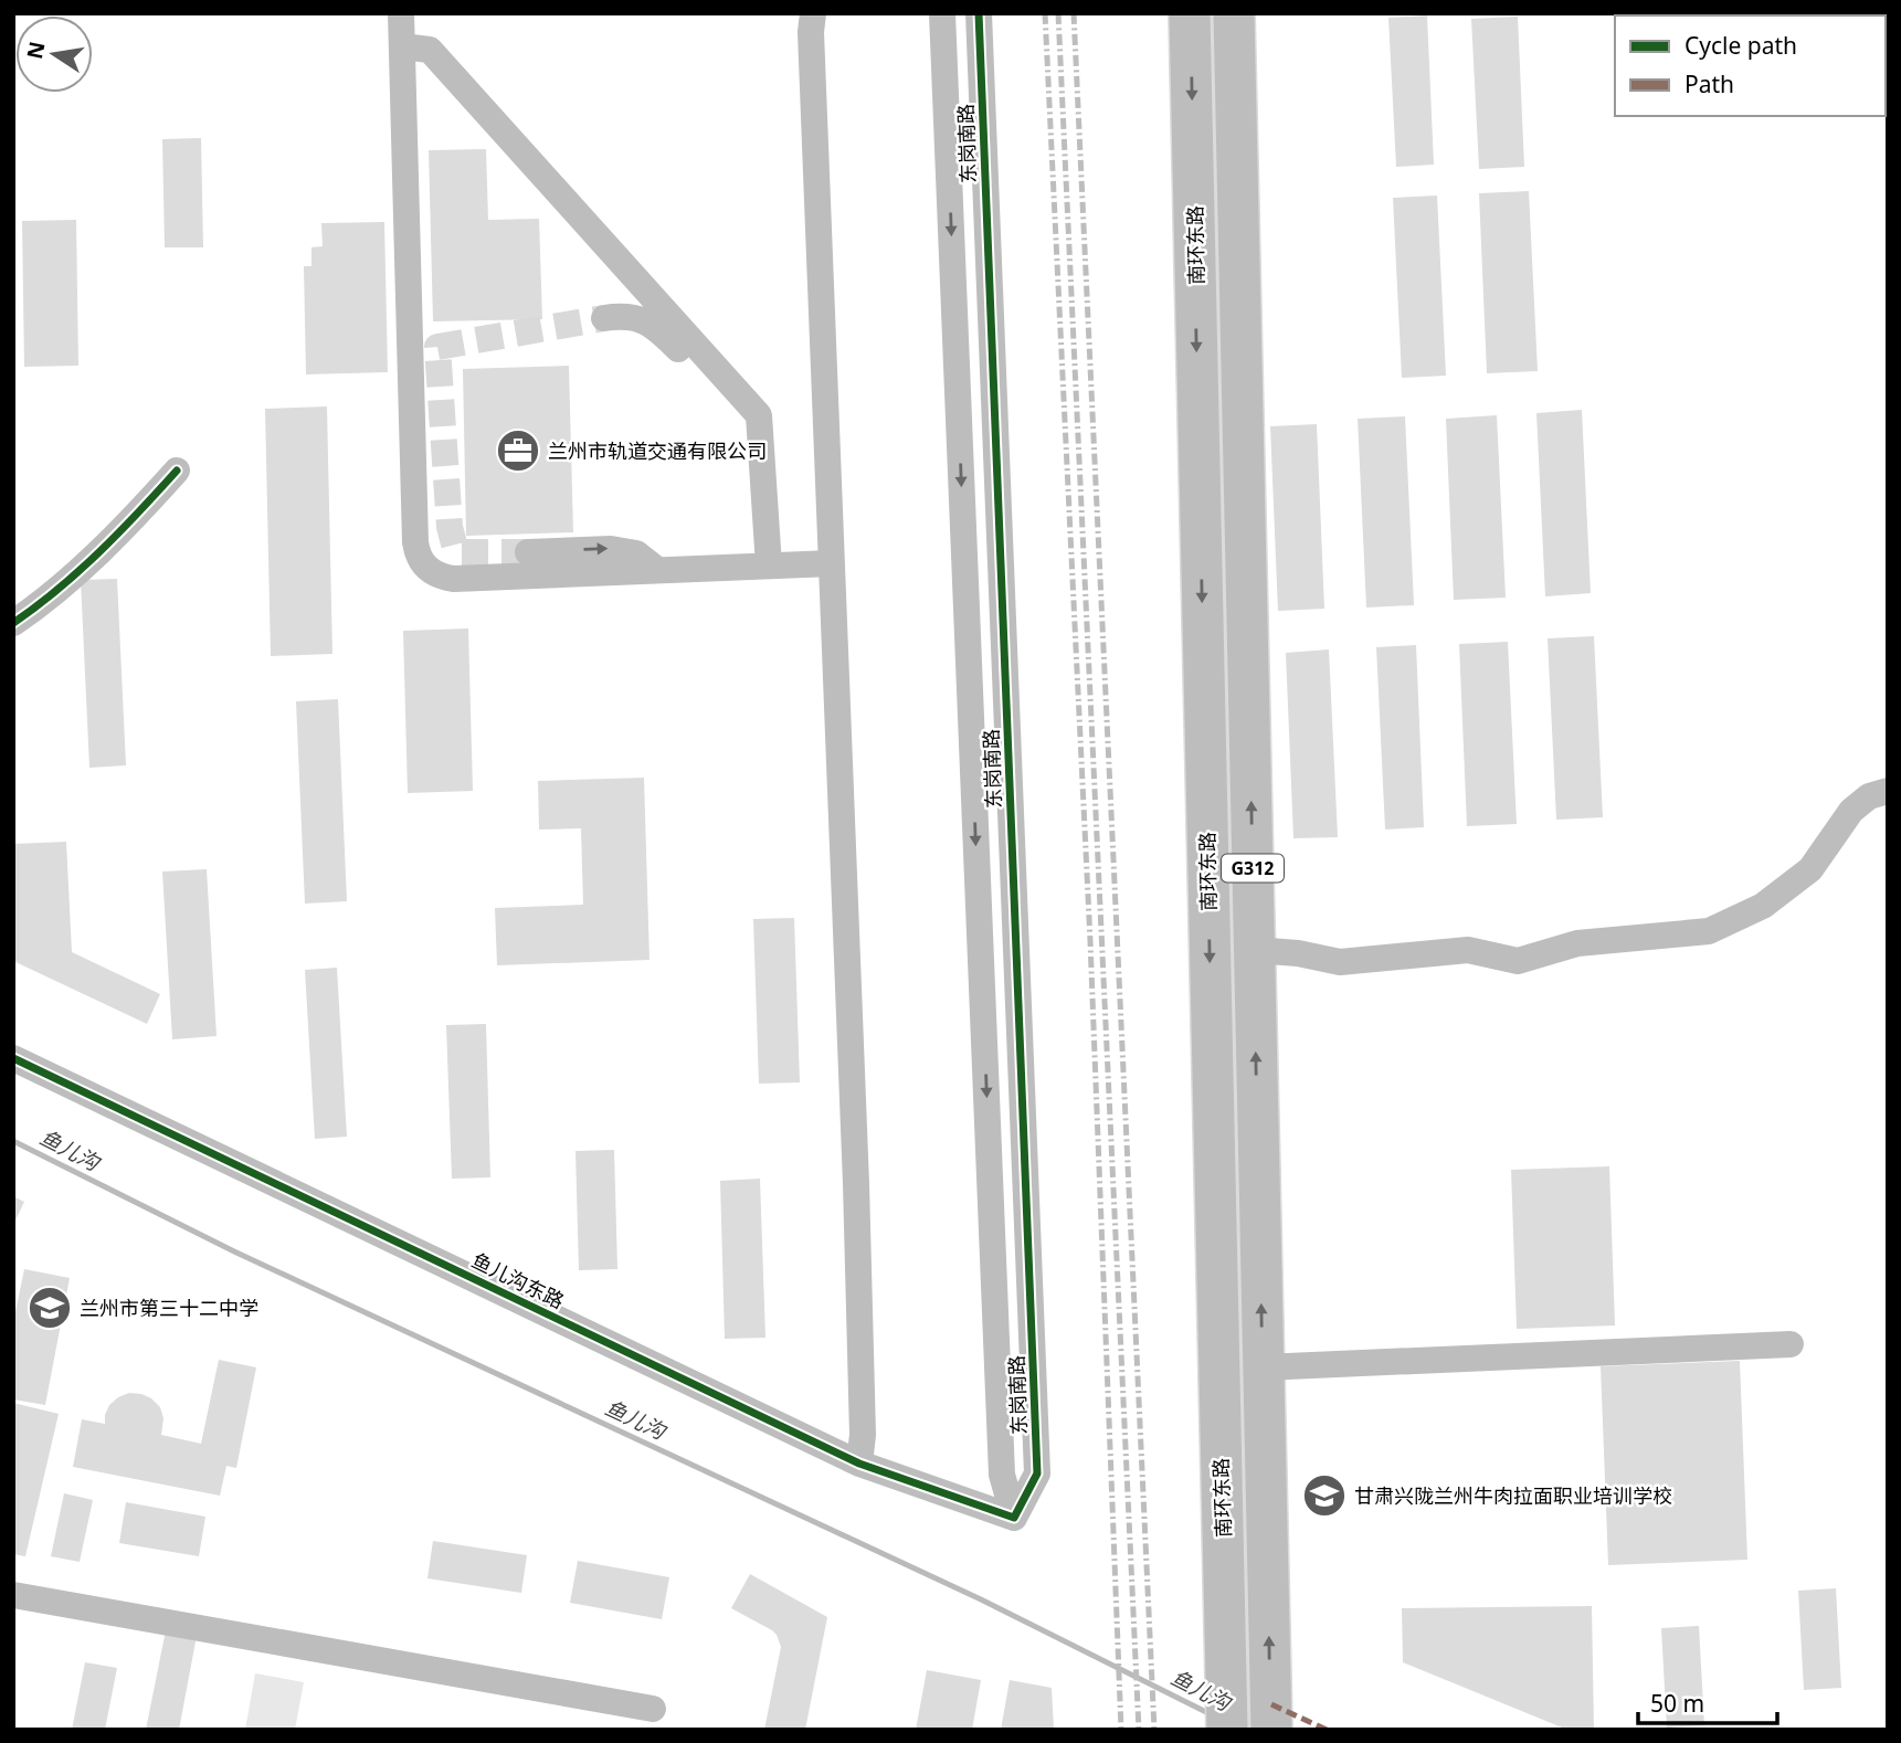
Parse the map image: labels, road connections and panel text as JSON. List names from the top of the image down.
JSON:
{
  "streets": {
    "highway": ["南环东路", "G312"],
    "street": ["东岗南路", "鱼儿沟东路"]
  },
  "crossings": [
    ["东岗南路", "鱼儿沟东路"]
  ],
  "water": ["鱼儿沟"],
  "places": {
    "office": ["兰州市轨道交通有限公司"],
    "school or university": ["兰州市第三十二中学", "甘肃兴陇兰州牛肉拉面职业培训学校"]
  },
  "legend": ["Cycle path", "Path"],
  "scale_bar": "50 m",
  "north": "left"
}
